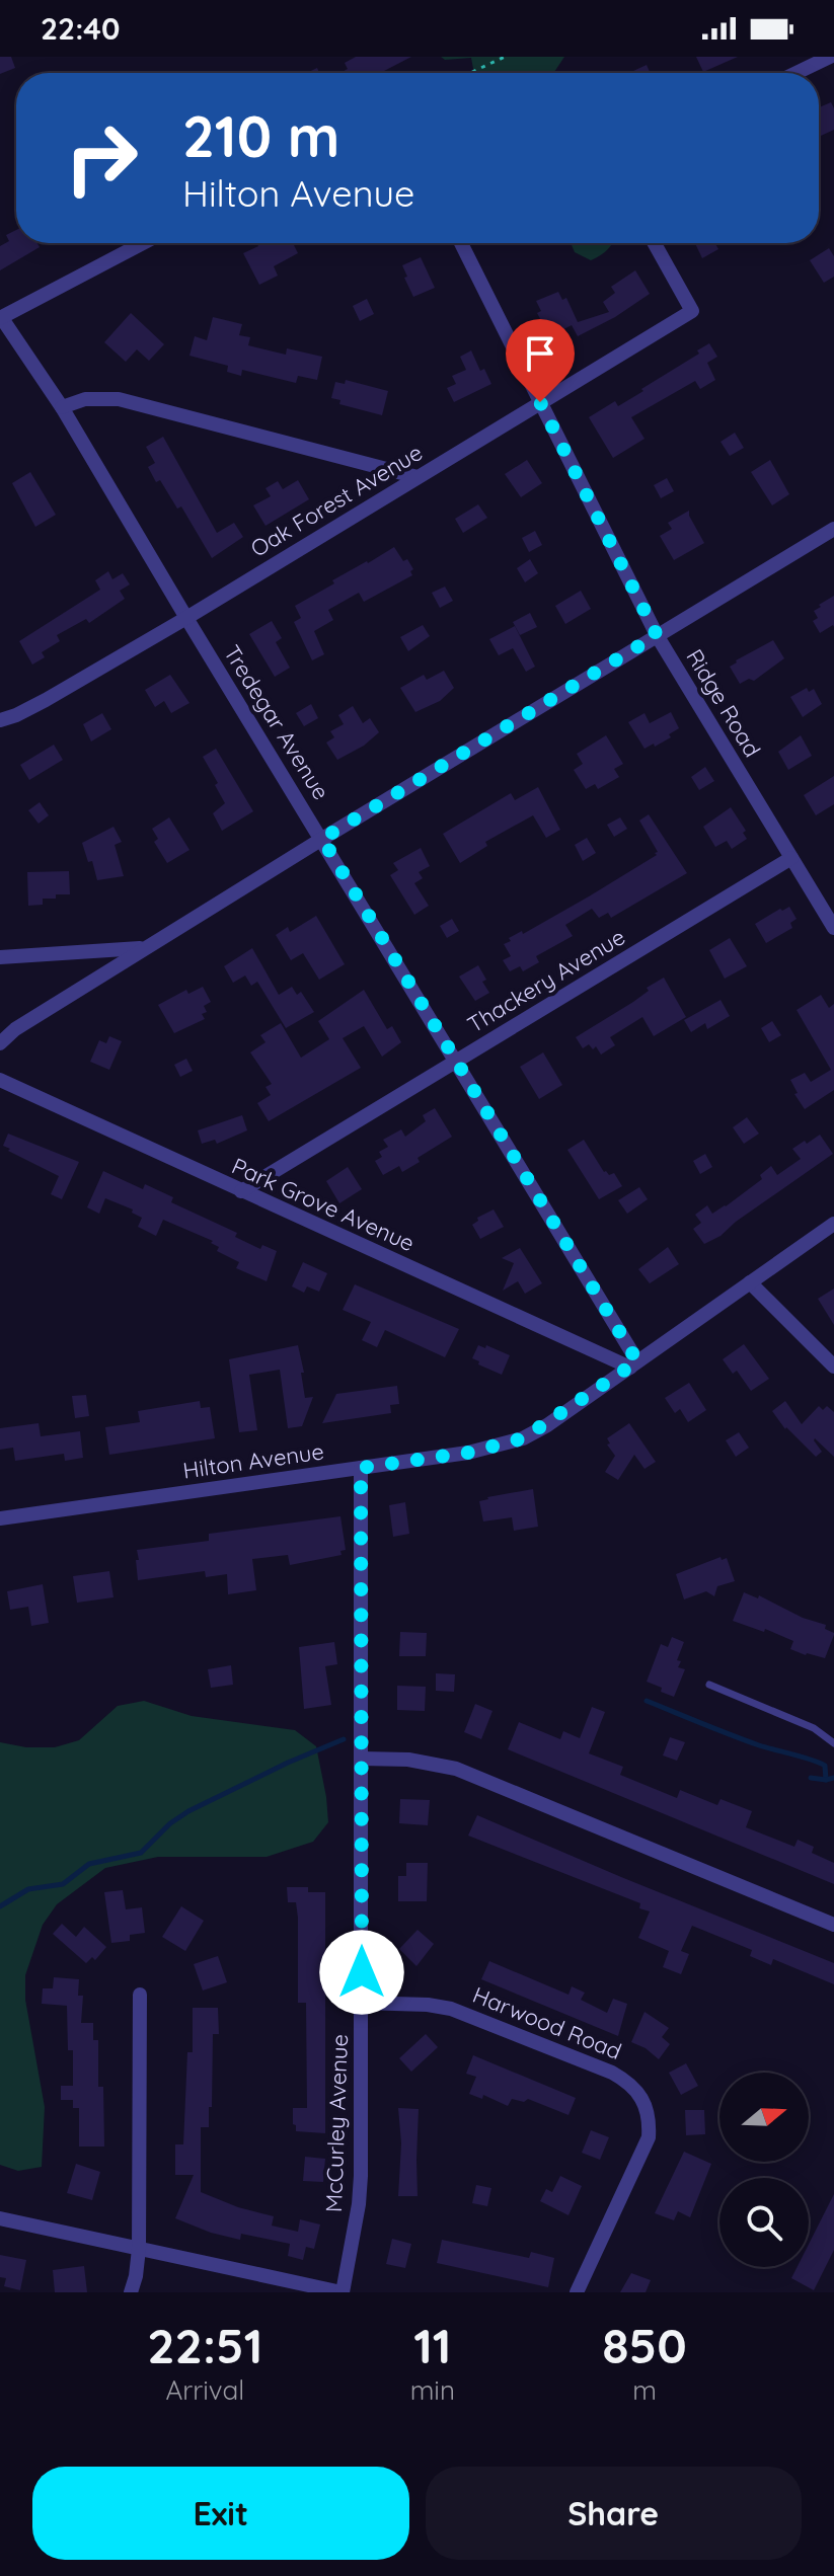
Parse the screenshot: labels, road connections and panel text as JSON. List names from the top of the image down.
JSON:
{
  "streets": {
    "street": [
      "Oak Forest Avenue",
      "Ridge Road",
      "Tredegar Avenue",
      "Thackery Avenue",
      "Park Grove Avenue",
      "Hilton Avenue",
      "Harwood Road",
      "McCurley Avenue"
    ]
  },
  "crossings": [
    ["Oak Forest Avenue", "Ridge Road"],
    ["Oak Forest Avenue", "Tredegar Avenue"],
    ["Ridge Road", "Thackery Avenue"],
    ["Tredegar Avenue", "Thackery Avenue"],
    ["Tredegar Avenue", "Park Grove Avenue"],
    ["Tredegar Avenue", "Hilton Avenue"],
    ["Thackery Avenue", "Park Grove Avenue"],
    ["Park Grove Avenue", "Hilton Avenue"],
    ["Hilton Avenue", "McCurley Avenue"],
    ["Harwood Road", "McCurley Avenue"]
  ],
  "north": "right",
  "page": {
    "status": "22:40",
    "turn": ["210 m", "Hilton Avenue"],
    "eta": [
      "22:51",
      "Arrival",
      "11",
      "min",
      "850",
      "m"
    ],
    "buttons": ["Exit", "Share"]
  }
}
